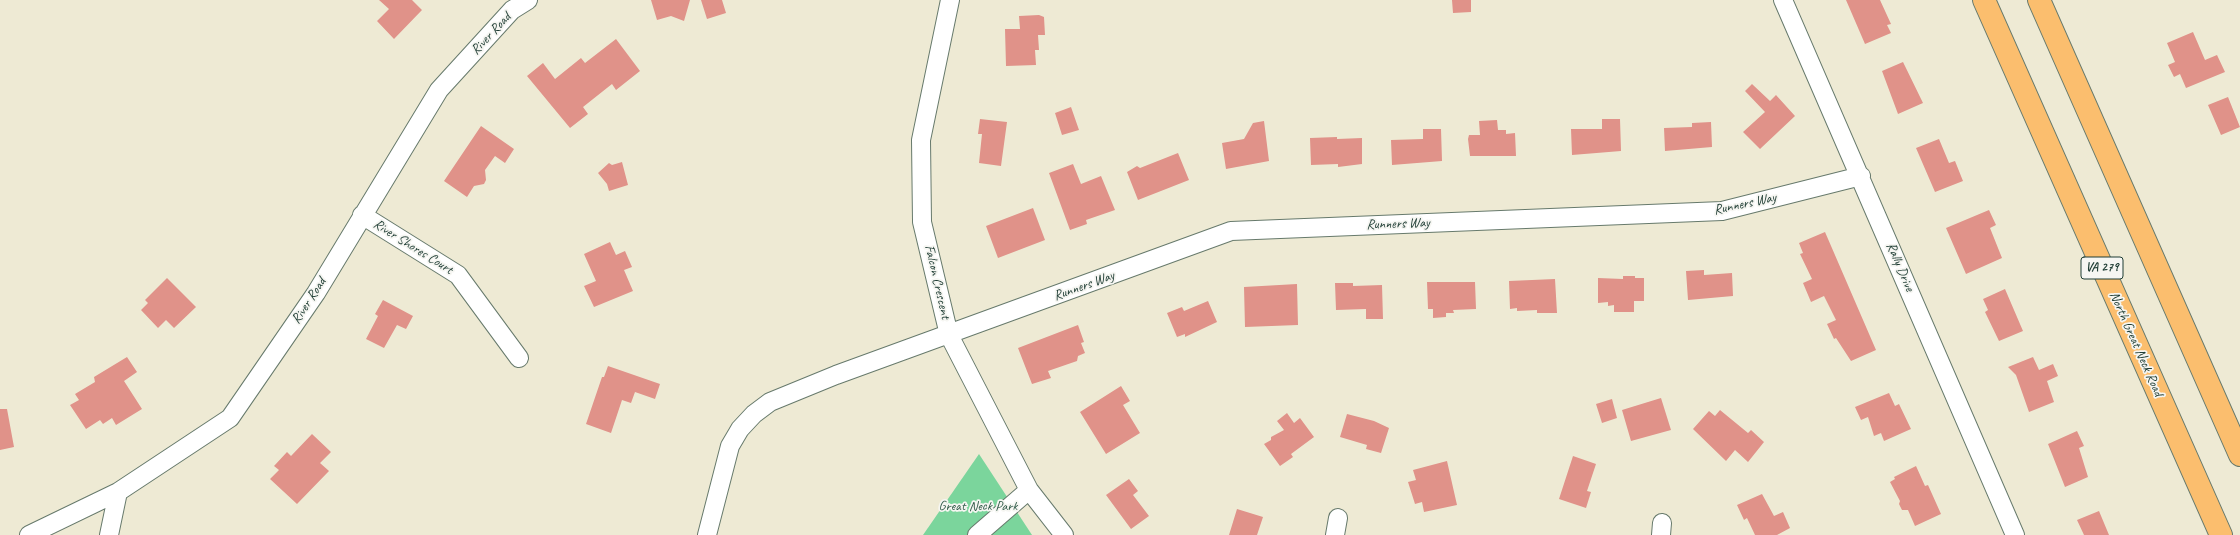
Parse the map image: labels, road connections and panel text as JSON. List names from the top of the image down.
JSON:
{
  "streets": {
    "main road": ["VA 279", "North Great Neck Road"],
    "street": [
      "River Road",
      "Runners Way",
      "River Shores Court",
      "Rally Drive",
      "Falcon Crescent"
    ]
  },
  "crossings": [
    ["River Road", "River Shores Court"],
    ["Runners Way", "Rally Drive"],
    ["Runners Way", "Falcon Crescent"]
  ],
  "parks": ["Great Neck Park"]
}
